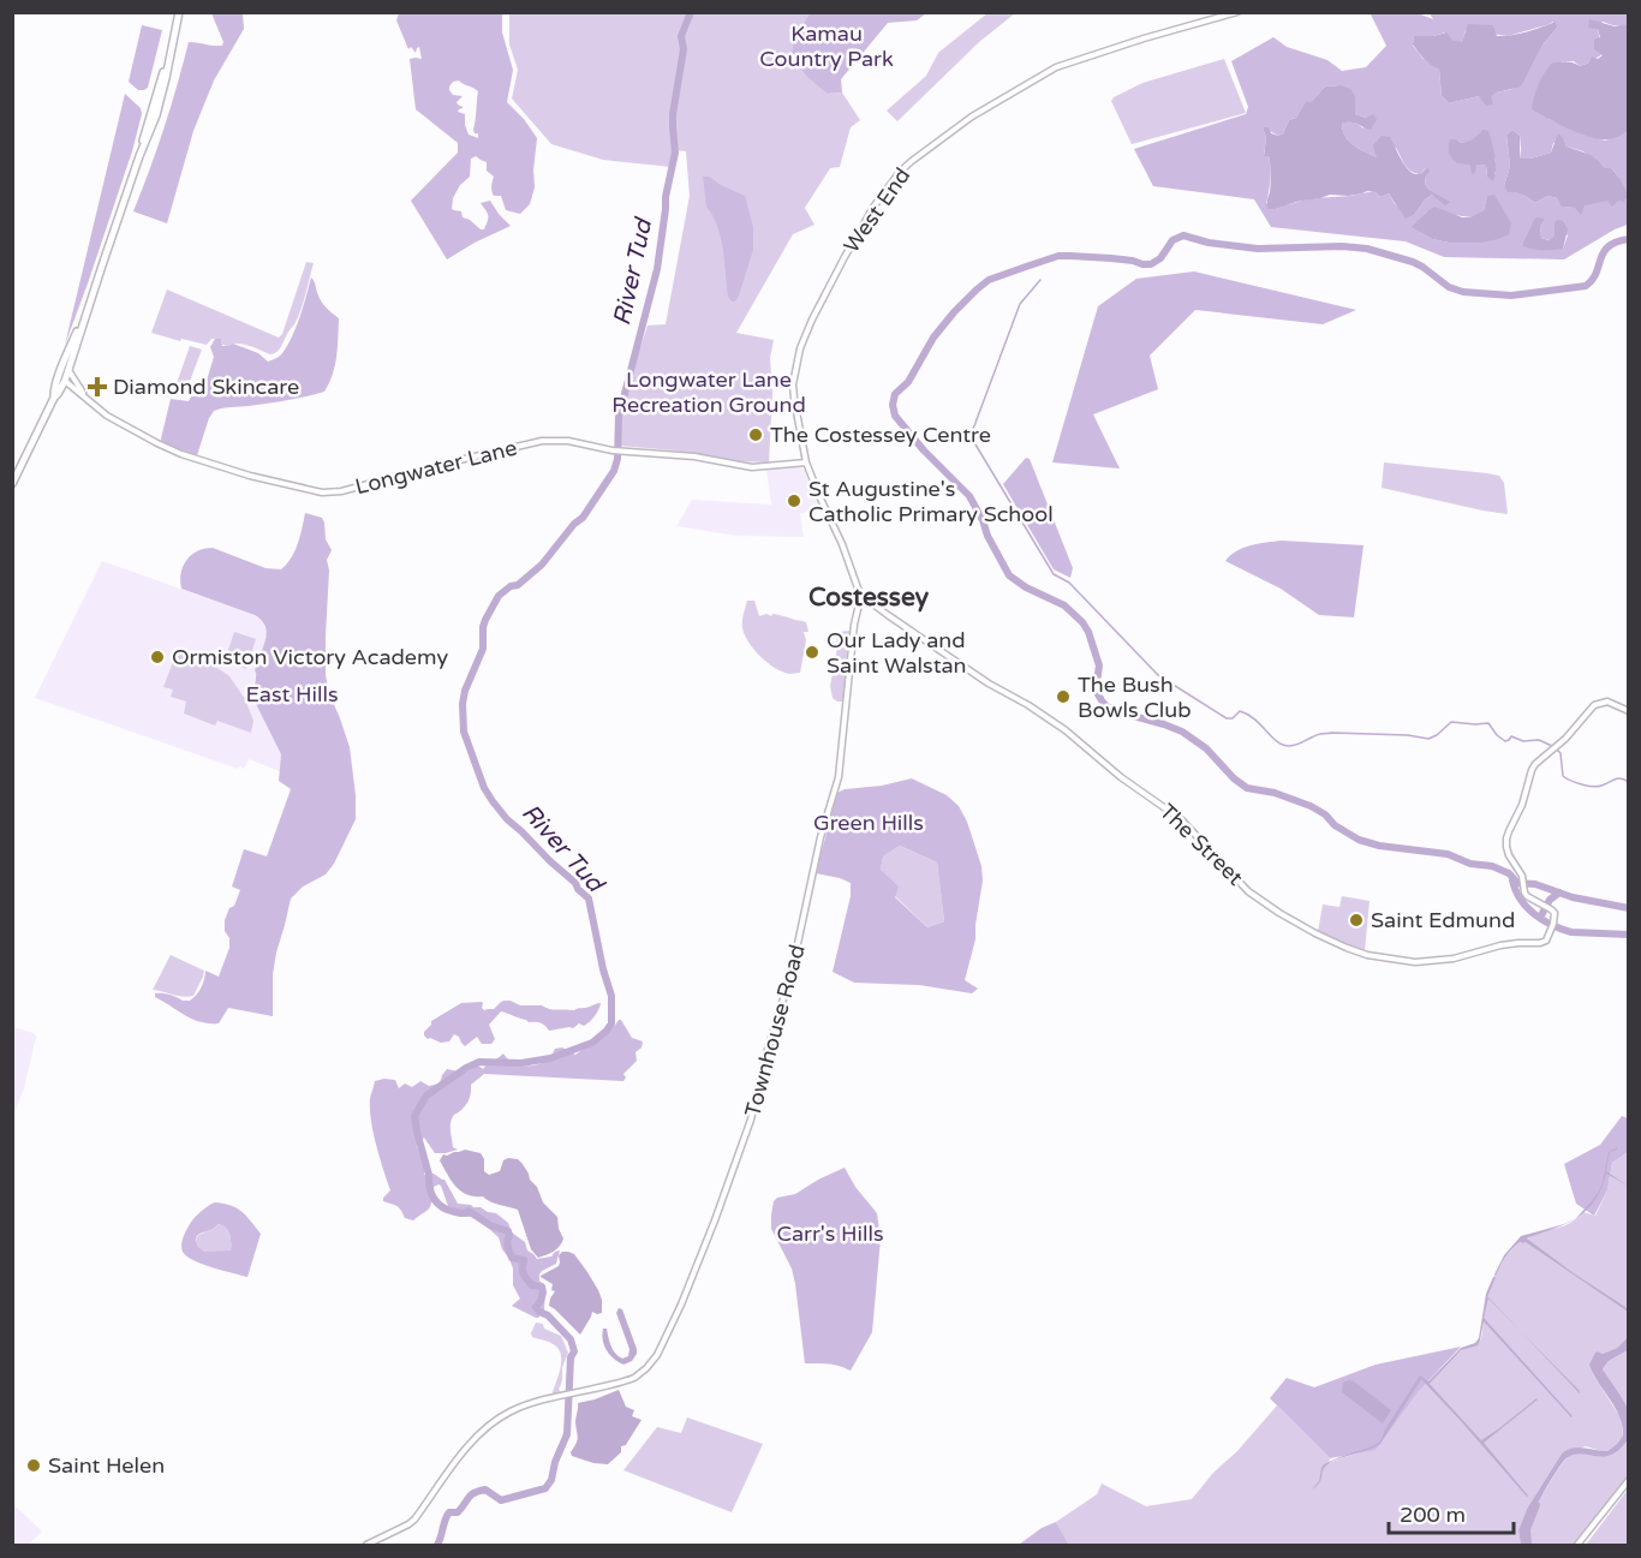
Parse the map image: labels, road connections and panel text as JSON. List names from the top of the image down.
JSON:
{
  "streets": {
    "street": [
      "West End",
      "Longwater Lane",
      "The Street",
      "Townhouse Road"
    ]
  },
  "crossings": [
    ["West End", "Longwater Lane"],
    ["West End", "The Street"],
    ["West End", "Townhouse Road"],
    ["The Street", "Townhouse Road"]
  ],
  "districts": ["Costessey"],
  "water": ["River Tud"],
  "parks": [
    "Kamau Country Park",
    "Longwater Lane Recreation Ground",
    "East Hills",
    "Green Hills",
    "Carr's Hills"
  ],
  "places": {
    "health": ["Diamond Skincare"],
    "other": [
      "The Costessey Centre",
      "St Augustine's Catholic Primary School",
      "Our Lady and Saint Walstan",
      "Ormiston Victory Academy",
      "The Bush Bowls Club",
      "Saint Edmund",
      "Saint Helen"
    ]
  },
  "scale_bar": "200 m"
}
